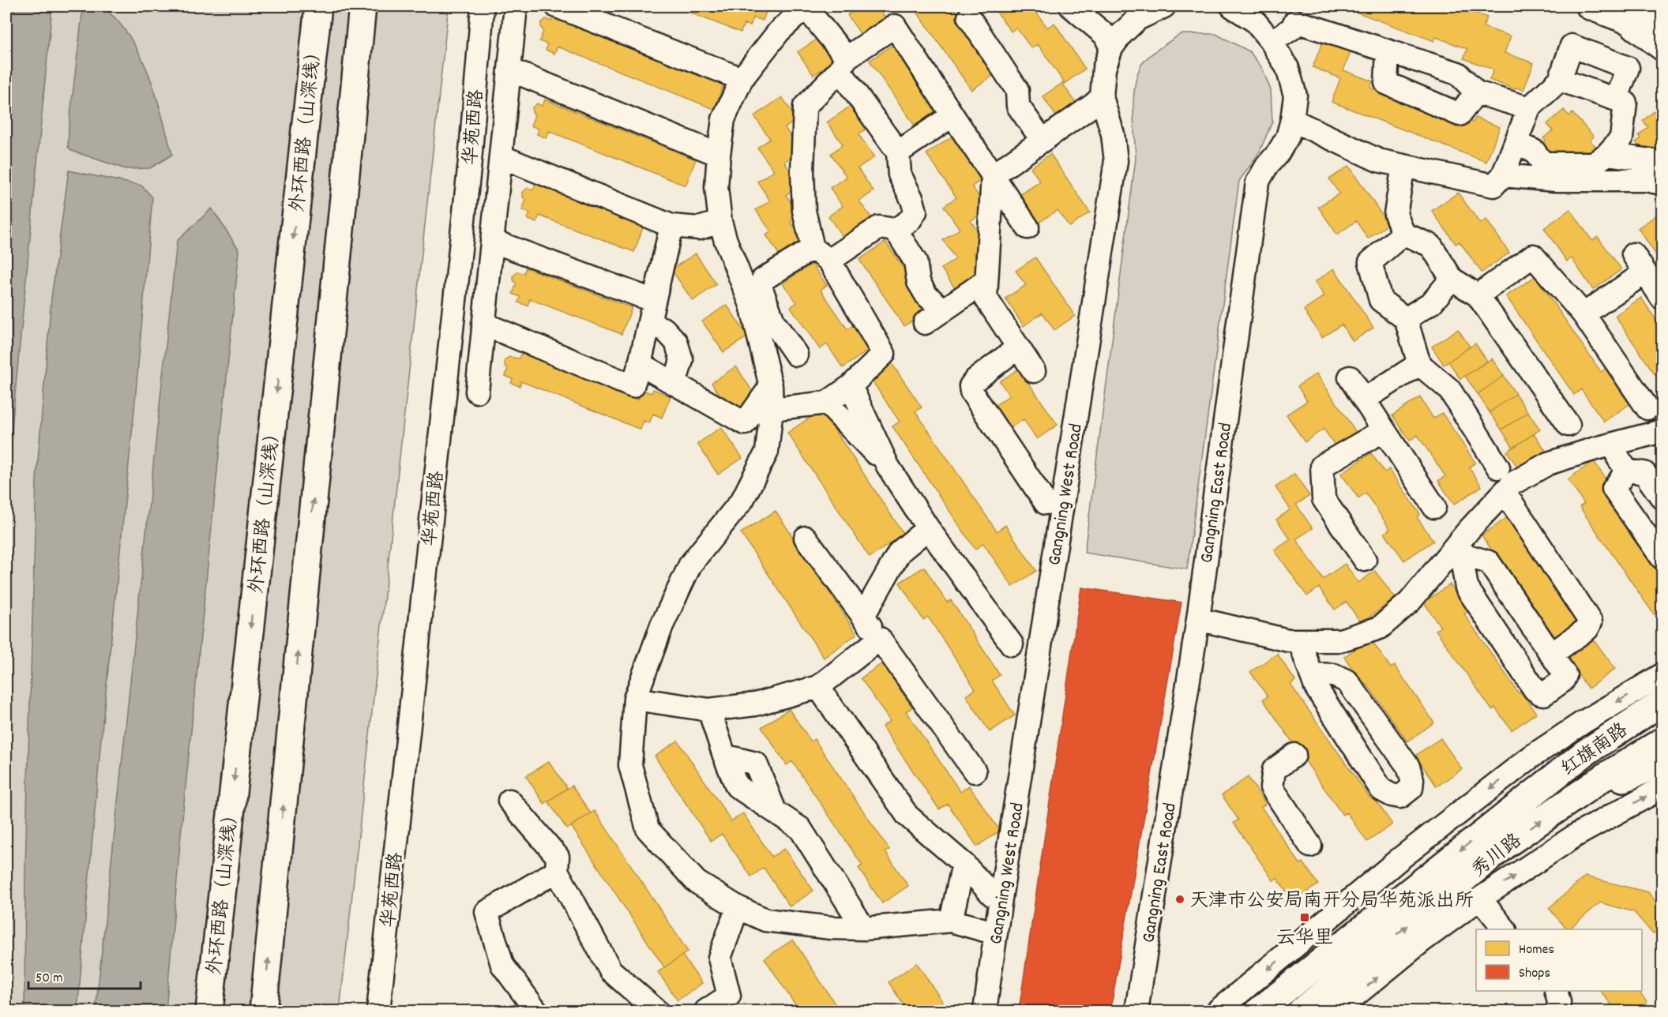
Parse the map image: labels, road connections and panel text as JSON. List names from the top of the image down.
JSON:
{
  "streets": {
    "main road": ["外环西路（山深线）", "红旗南路", "秀川路"],
    "street": ["华苑西路", "Gangning East Road", "Gangning West Road"]
  },
  "crossings": [
    ["红旗南路", "秀川路"]
  ],
  "places": {
    "other": ["天津市公安局南开分局华苑派出所"],
    "transit": ["云华里"]
  },
  "legend": ["Homes", "Shops"],
  "scale_bar": "50 m"
}
